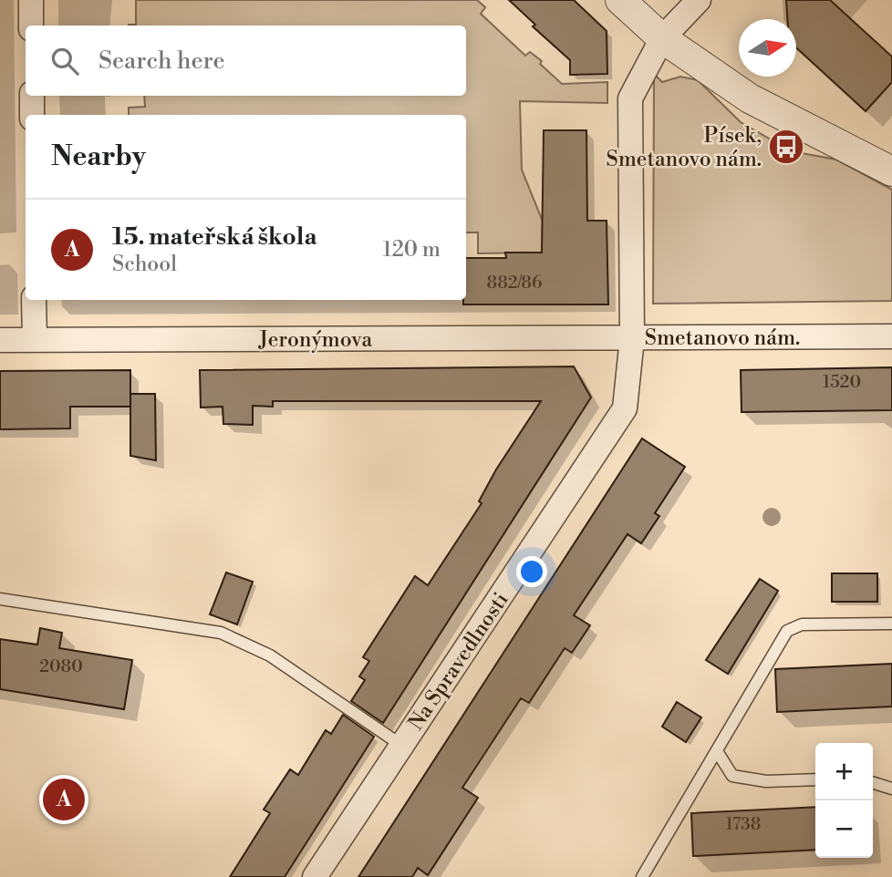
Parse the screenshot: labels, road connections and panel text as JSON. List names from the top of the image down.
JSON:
{
  "streets": {
    "street": ["Smetanovo nám.", "Jeronýmova", "Na Spravedlnosti"]
  },
  "crossings": [
    ["Smetanovo nám.", "Jeronýmova"],
    ["Smetanovo nám.", "Na Spravedlnosti"],
    ["Jeronýmova", "Na Spravedlnosti"]
  ],
  "places": {
    "bus stop": ["Písek, Smetanovo nám."]
  },
  "house_numbers": [
    "882/86",
    "1520",
    "2080",
    "1738"
  ],
  "north": "right",
  "page": {
    "search": "Search here",
    "heading": "Nearby",
    "list": [
      {
        "mark": "A",
        "name": "15. mateřská škola",
        "note": "School",
        "value": "120 m"
      }
    ],
    "map_buttons": ["+", "−"],
    "pins": "A"
  }
}
